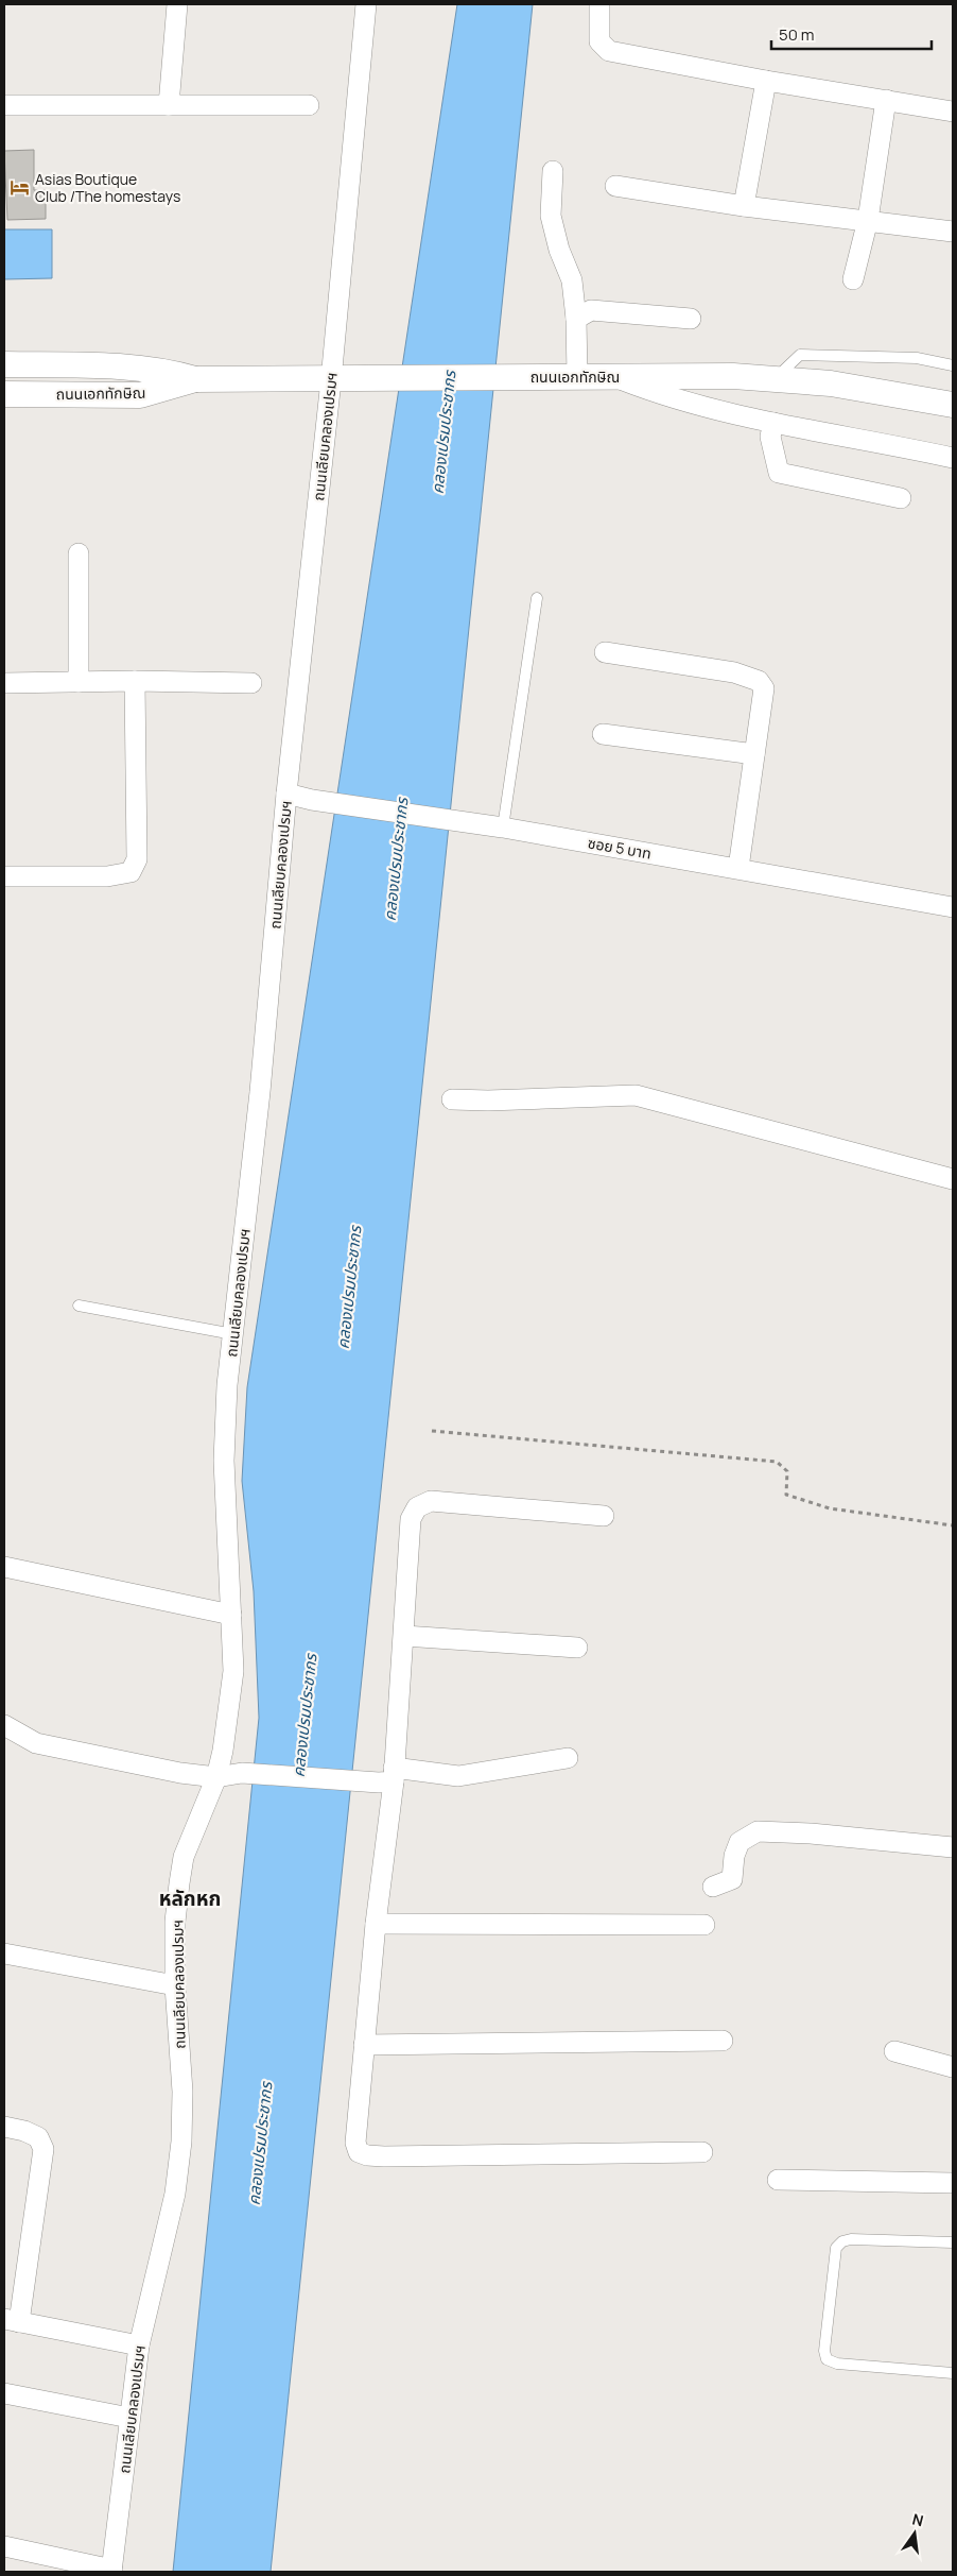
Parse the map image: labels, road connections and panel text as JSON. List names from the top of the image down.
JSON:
{
  "streets": {
    "street": ["ถนนเอกทักษิณ", "ถนนเลียบคลองเปรมฯ", "ซอย 5 บาท"]
  },
  "crossings": [
    ["ถนนเอกทักษิณ", "ถนนเลียบคลองเปรมฯ"],
    ["ถนนเลียบคลองเปรมฯ", "ซอย 5 บาท"]
  ],
  "districts": ["หลักหก"],
  "water": ["คลองเปรมประชากร"],
  "places": {
    "hotel": ["Asias Boutique Club /The homestays"]
  },
  "scale_bar": "50 m",
  "north": "top"
}
